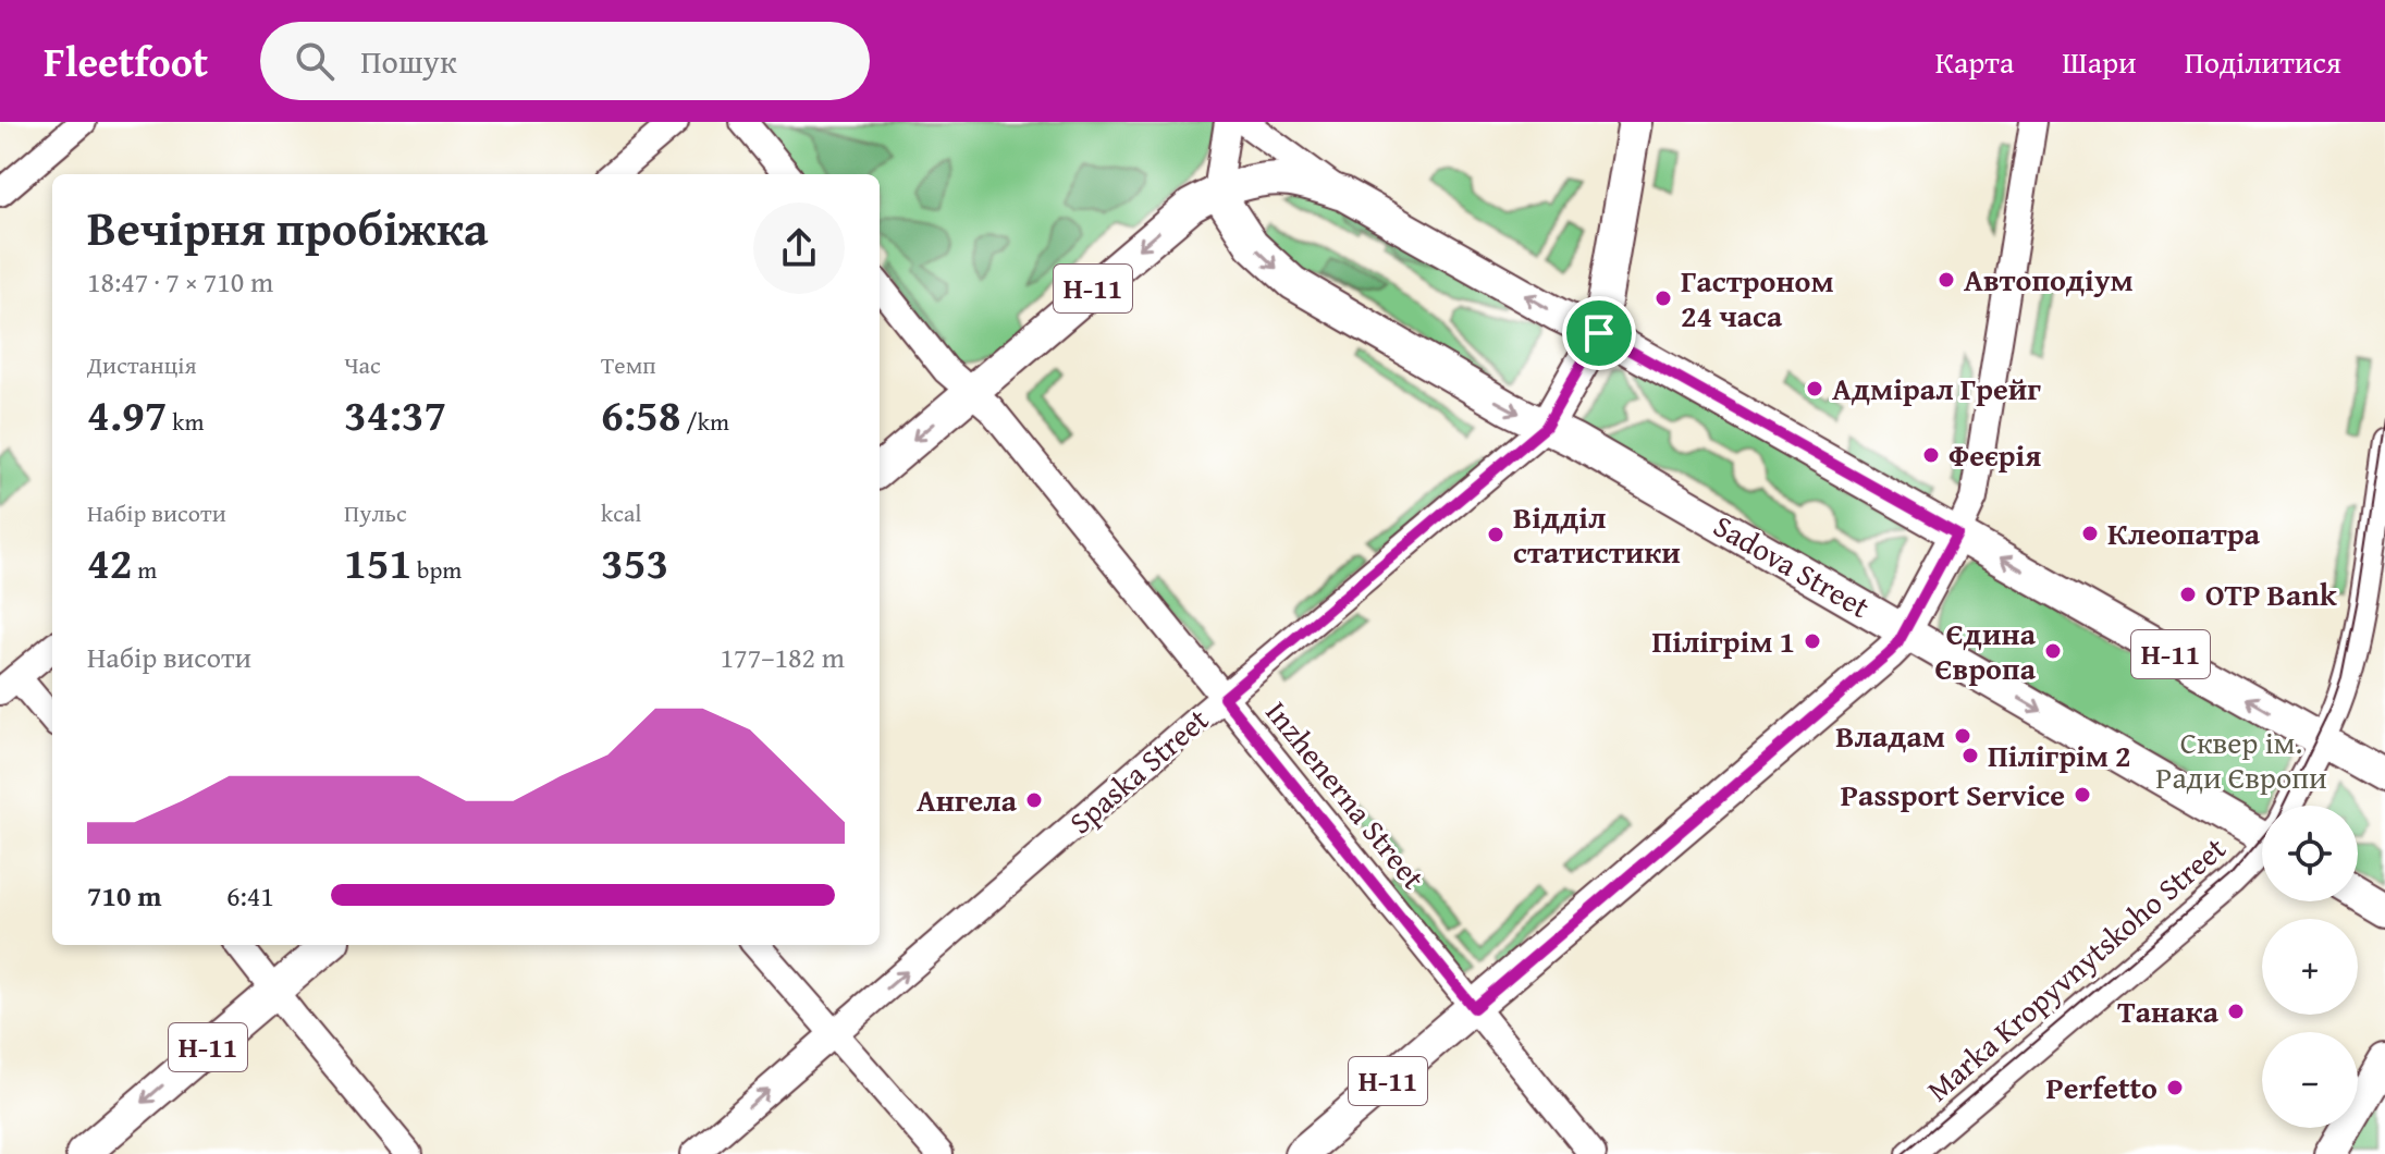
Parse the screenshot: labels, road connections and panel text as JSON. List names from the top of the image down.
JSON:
{
  "streets": {
    "main road": ["Н-11", "Sadova Street", "Spaska Street"],
    "street": ["Inzhenerna Street", "Marka Kropyvnytskoho Street"]
  },
  "crossings": [
    ["Н-11", "Sadova Street"],
    ["Н-11", "Spaska Street"],
    ["Н-11", "Inzhenerna Street"],
    ["Н-11", "Marka Kropyvnytskoho Street"],
    ["Sadova Street", "Spaska Street"],
    ["Spaska Street", "Inzhenerna Street"]
  ],
  "one_way": ["Spaska Street"],
  "parks": ["Сквер ім. Ради Європи"],
  "places": [
    "Автоподіум",
    "Гастроном 24 часа",
    "Адмірал Грейг",
    "Феєрія",
    "Клеопатра",
    "Відділ статистики",
    "OTP Bank",
    "Пілігрім 1",
    "Єдина Європа",
    "Владам",
    "Пілігрім 2",
    "Passport Service",
    "Ангела",
    "Танака",
    "Perfetto"
  ],
  "page": {
    "header": "Fleetfoot",
    "search": "Пошук",
    "nav": ["Карта", "Шари", "Поділитися"],
    "heading": ["Вечірня пробіжка", "18:47 · 7 × 710 m"],
    "stats": [
      ["Дистанція", "4.97 km"],
      ["Час", "34:37"],
      ["Темп", "6:58 /km"],
      ["Набір висоти", "42 m"],
      ["Пульс", "151 bpm"],
      ["kcal", "353"]
    ],
    "chart": ["Набір висоти", "177–182 m"],
    "map_buttons": ["+", "−"],
    "list": [
      {
        "name": "710 m",
        "note": "6:41"
      }
    ]
  }
}
